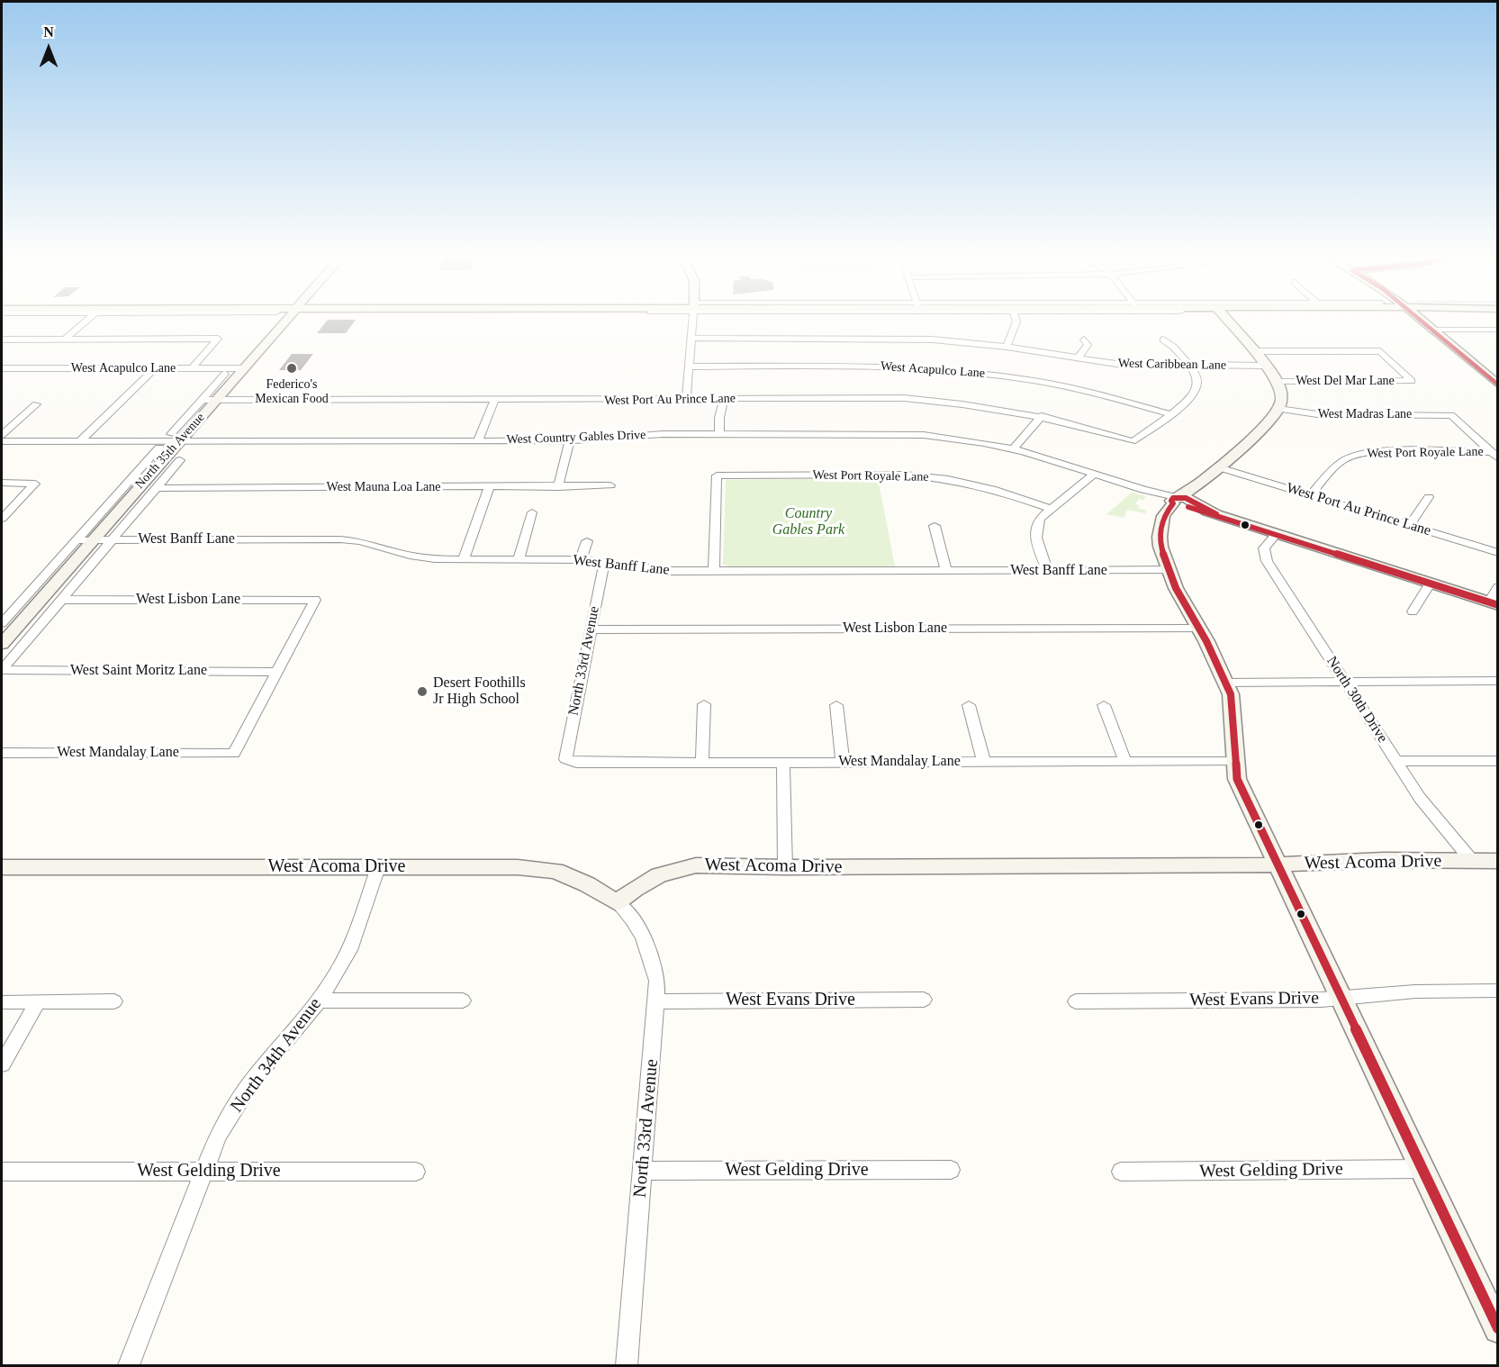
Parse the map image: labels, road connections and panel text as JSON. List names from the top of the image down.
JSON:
{
  "streets": {
    "street": [
      "West Caribbean Lane",
      "West Acapulco Lane",
      "West Del Mar Lane",
      "West Port Au Prince Lane",
      "West Madras Lane",
      "West Country Gables Drive",
      "North 35th Avenue",
      "West Port Royale Lane",
      "West Mauna Loa Lane",
      "West Banff Lane",
      "West Lisbon Lane",
      "North 33rd Avenue",
      "West Saint Moritz Lane",
      "North 30th Drive",
      "West Mandalay Lane",
      "West Acoma Drive",
      "West Evans Drive",
      "North 34th Avenue",
      "West Gelding Drive"
    ]
  },
  "crossings": [
    ["West Acapulco Lane", "West Port Au Prince Lane"],
    ["West Acapulco Lane", "North 35th Avenue"],
    ["West Port Au Prince Lane", "North 35th Avenue"],
    ["West Port Au Prince Lane", "West Port Royale Lane"],
    ["West Madras Lane", "West Port Royale Lane"],
    ["West Country Gables Drive", "North 35th Avenue"],
    ["West Country Gables Drive", "North 30th Drive"],
    ["North 35th Avenue", "West Mauna Loa Lane"],
    ["North 35th Avenue", "West Banff Lane"],
    ["North 35th Avenue", "West Lisbon Lane"],
    ["North 35th Avenue", "West Saint Moritz Lane"],
    ["West Port Royale Lane", "West Banff Lane"],
    ["West Banff Lane", "North 33rd Avenue"],
    ["West Lisbon Lane", "North 33rd Avenue"],
    ["West Lisbon Lane", "West Saint Moritz Lane"],
    ["West Lisbon Lane", "West Mandalay Lane"],
    ["North 33rd Avenue", "West Mandalay Lane"],
    ["North 33rd Avenue", "West Acoma Drive"],
    ["North 33rd Avenue", "West Evans Drive"],
    ["North 33rd Avenue", "West Gelding Drive"],
    ["West Saint Moritz Lane", "West Mandalay Lane"],
    ["North 30th Drive", "West Acoma Drive"],
    ["West Acoma Drive", "North 34th Avenue"],
    ["North 34th Avenue", "West Gelding Drive"]
  ],
  "parks": ["Country Gables Park"],
  "places": ["Federico's Mexican Food", "Desert Foothills Jr High School"],
  "north": "top"
}
